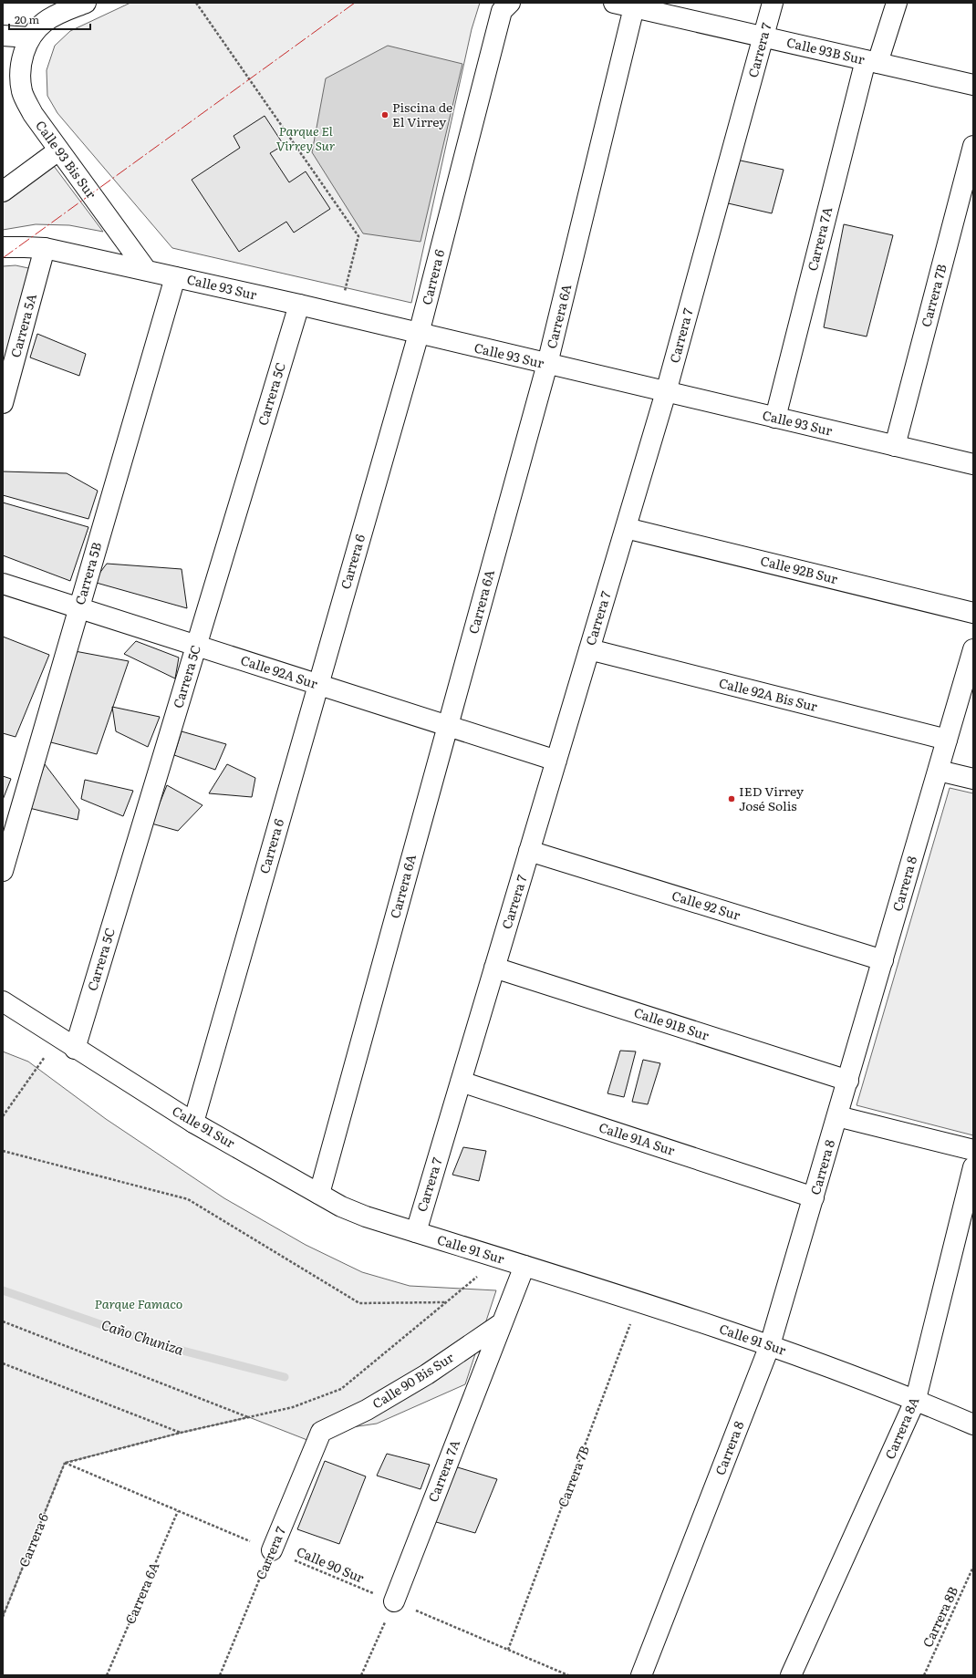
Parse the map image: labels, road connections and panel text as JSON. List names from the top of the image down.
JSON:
{
  "streets": {
    "street": [
      "Carrera 7",
      "Calle 93B Sur",
      "Calle 93 Bis Sur",
      "Carrera 7A",
      "Carrera 6",
      "Calle 93 Sur",
      "Carrera 7B",
      "Carrera 6A",
      "Carrera 5A",
      "Carrera 5C",
      "Calle 92B Sur",
      "Carrera 5B",
      "Calle 92A Sur",
      "Calle 92A Bis Sur",
      "Carrera 8",
      "Calle 92 Sur",
      "Calle 91B Sur",
      "Calle 91 Sur",
      "Calle 91A Sur",
      "Calle 90 Bis Sur",
      "Carrera 8A"
    ],
    "path": ["Calle 90 Sur", "Carrera 8B"]
  },
  "crossings": [
    ["Carrera 7", "Calle 93B Sur"],
    ["Carrera 7", "Calle 93 Sur"],
    ["Carrera 7", "Calle 92B Sur"],
    ["Carrera 7", "Calle 92A Sur"],
    ["Carrera 7", "Calle 92A Bis Sur"],
    ["Carrera 7", "Calle 92 Sur"],
    ["Carrera 7", "Calle 91B Sur"],
    ["Carrera 7", "Calle 91 Sur"],
    ["Carrera 7", "Calle 91A Sur"],
    ["Carrera 7", "Calle 90 Bis Sur"],
    ["Carrera 7", "Calle 90 Sur"],
    ["Calle 93B Sur", "Carrera 7A"],
    ["Calle 93B Sur", "Carrera 6A"],
    ["Calle 93 Bis Sur", "Calle 93 Sur"],
    ["Carrera 7A", "Calle 93 Sur"],
    ["Carrera 7A", "Calle 91 Sur"],
    ["Carrera 7A", "Calle 90 Bis Sur"],
    ["Carrera 7A", "Calle 90 Sur"],
    ["Carrera 6", "Calle 93 Sur"],
    ["Carrera 6", "Calle 92A Sur"],
    ["Carrera 6", "Calle 91 Sur"],
    ["Carrera 6", "Calle 90 Sur"],
    ["Calle 93 Sur", "Carrera 7B"],
    ["Calle 93 Sur", "Carrera 6A"],
    ["Calle 93 Sur", "Carrera 5A"],
    ["Calle 93 Sur", "Carrera 5C"],
    ["Calle 93 Sur", "Carrera 5B"],
    ["Carrera 7B", "Calle 91 Sur"],
    ["Carrera 7B", "Calle 90 Sur"],
    ["Carrera 6A", "Calle 92A Sur"],
    ["Carrera 6A", "Calle 91 Sur"],
    ["Carrera 6A", "Calle 90 Sur"],
    ["Carrera 5C", "Calle 92A Sur"],
    ["Carrera 5C", "Calle 91 Sur"],
    ["Carrera 5B", "Calle 92A Sur"],
    ["Calle 92A Bis Sur", "Carrera 8"],
    ["Carrera 8", "Calle 92 Sur"],
    ["Carrera 8", "Calle 91B Sur"],
    ["Carrera 8", "Calle 91 Sur"],
    ["Carrera 8", "Calle 91A Sur"],
    ["Calle 91 Sur", "Carrera 8A"]
  ],
  "water": ["Caño Chuniza"],
  "parks": ["Parque El Virrey Sur", "Parque Famaco"],
  "places": ["Piscina de El Virrey", "IED Virrey José Solis"],
  "scale_bar": "20 m"
}
